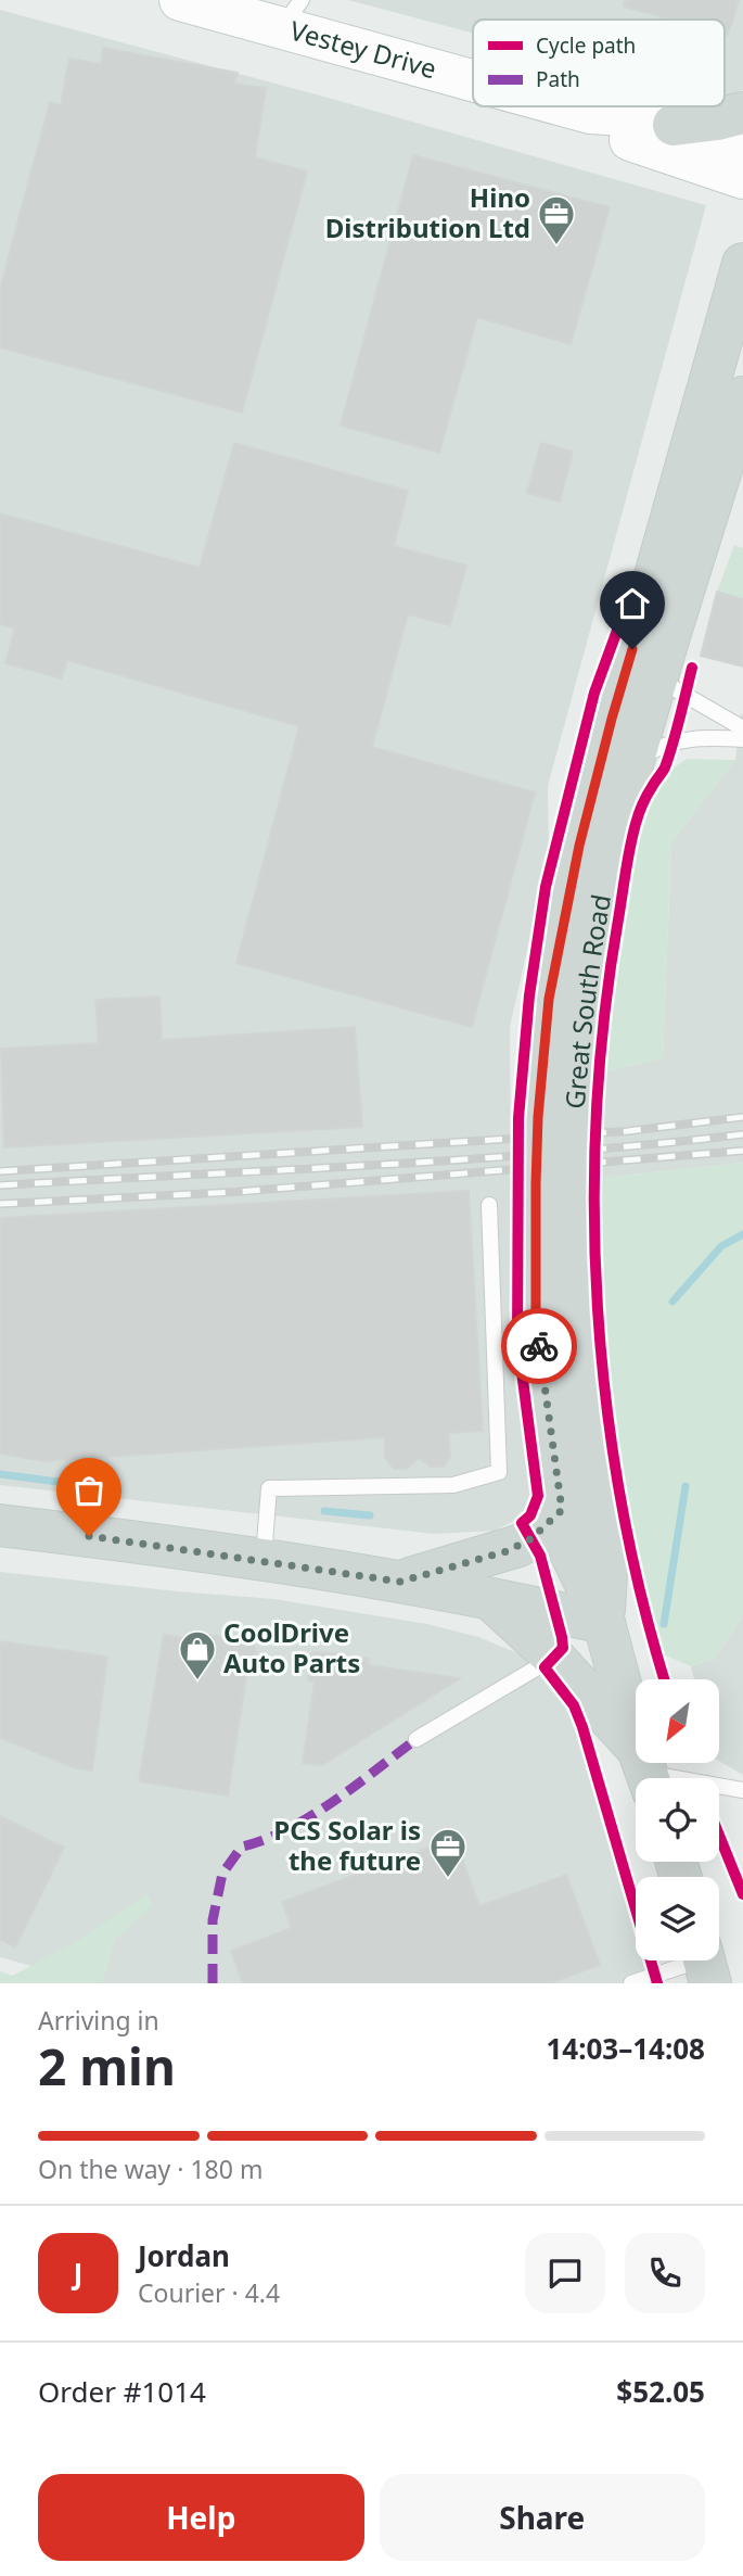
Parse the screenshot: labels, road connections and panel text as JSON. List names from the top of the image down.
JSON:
{
  "streets": {
    "main road": ["Great South Road"],
    "street": ["Vestey Drive"]
  },
  "places": {
    "office": ["Hino Distribution Ltd", "PCS Solar is the future"],
    "shop": ["CoolDrive Auto Parts"]
  },
  "legend": ["Cycle path", "Path"],
  "north": "bottom left",
  "page": {
    "heading": ["2 min", "Arriving in", "14:03–14:08"],
    "panel": [
      "Jordan",
      "Courier · 4.4",
      "Order #1014",
      "$52.05"
    ],
    "bar": "On the way · 180 m",
    "round": "J",
    "buttons": ["Help", "Share"]
  }
}
